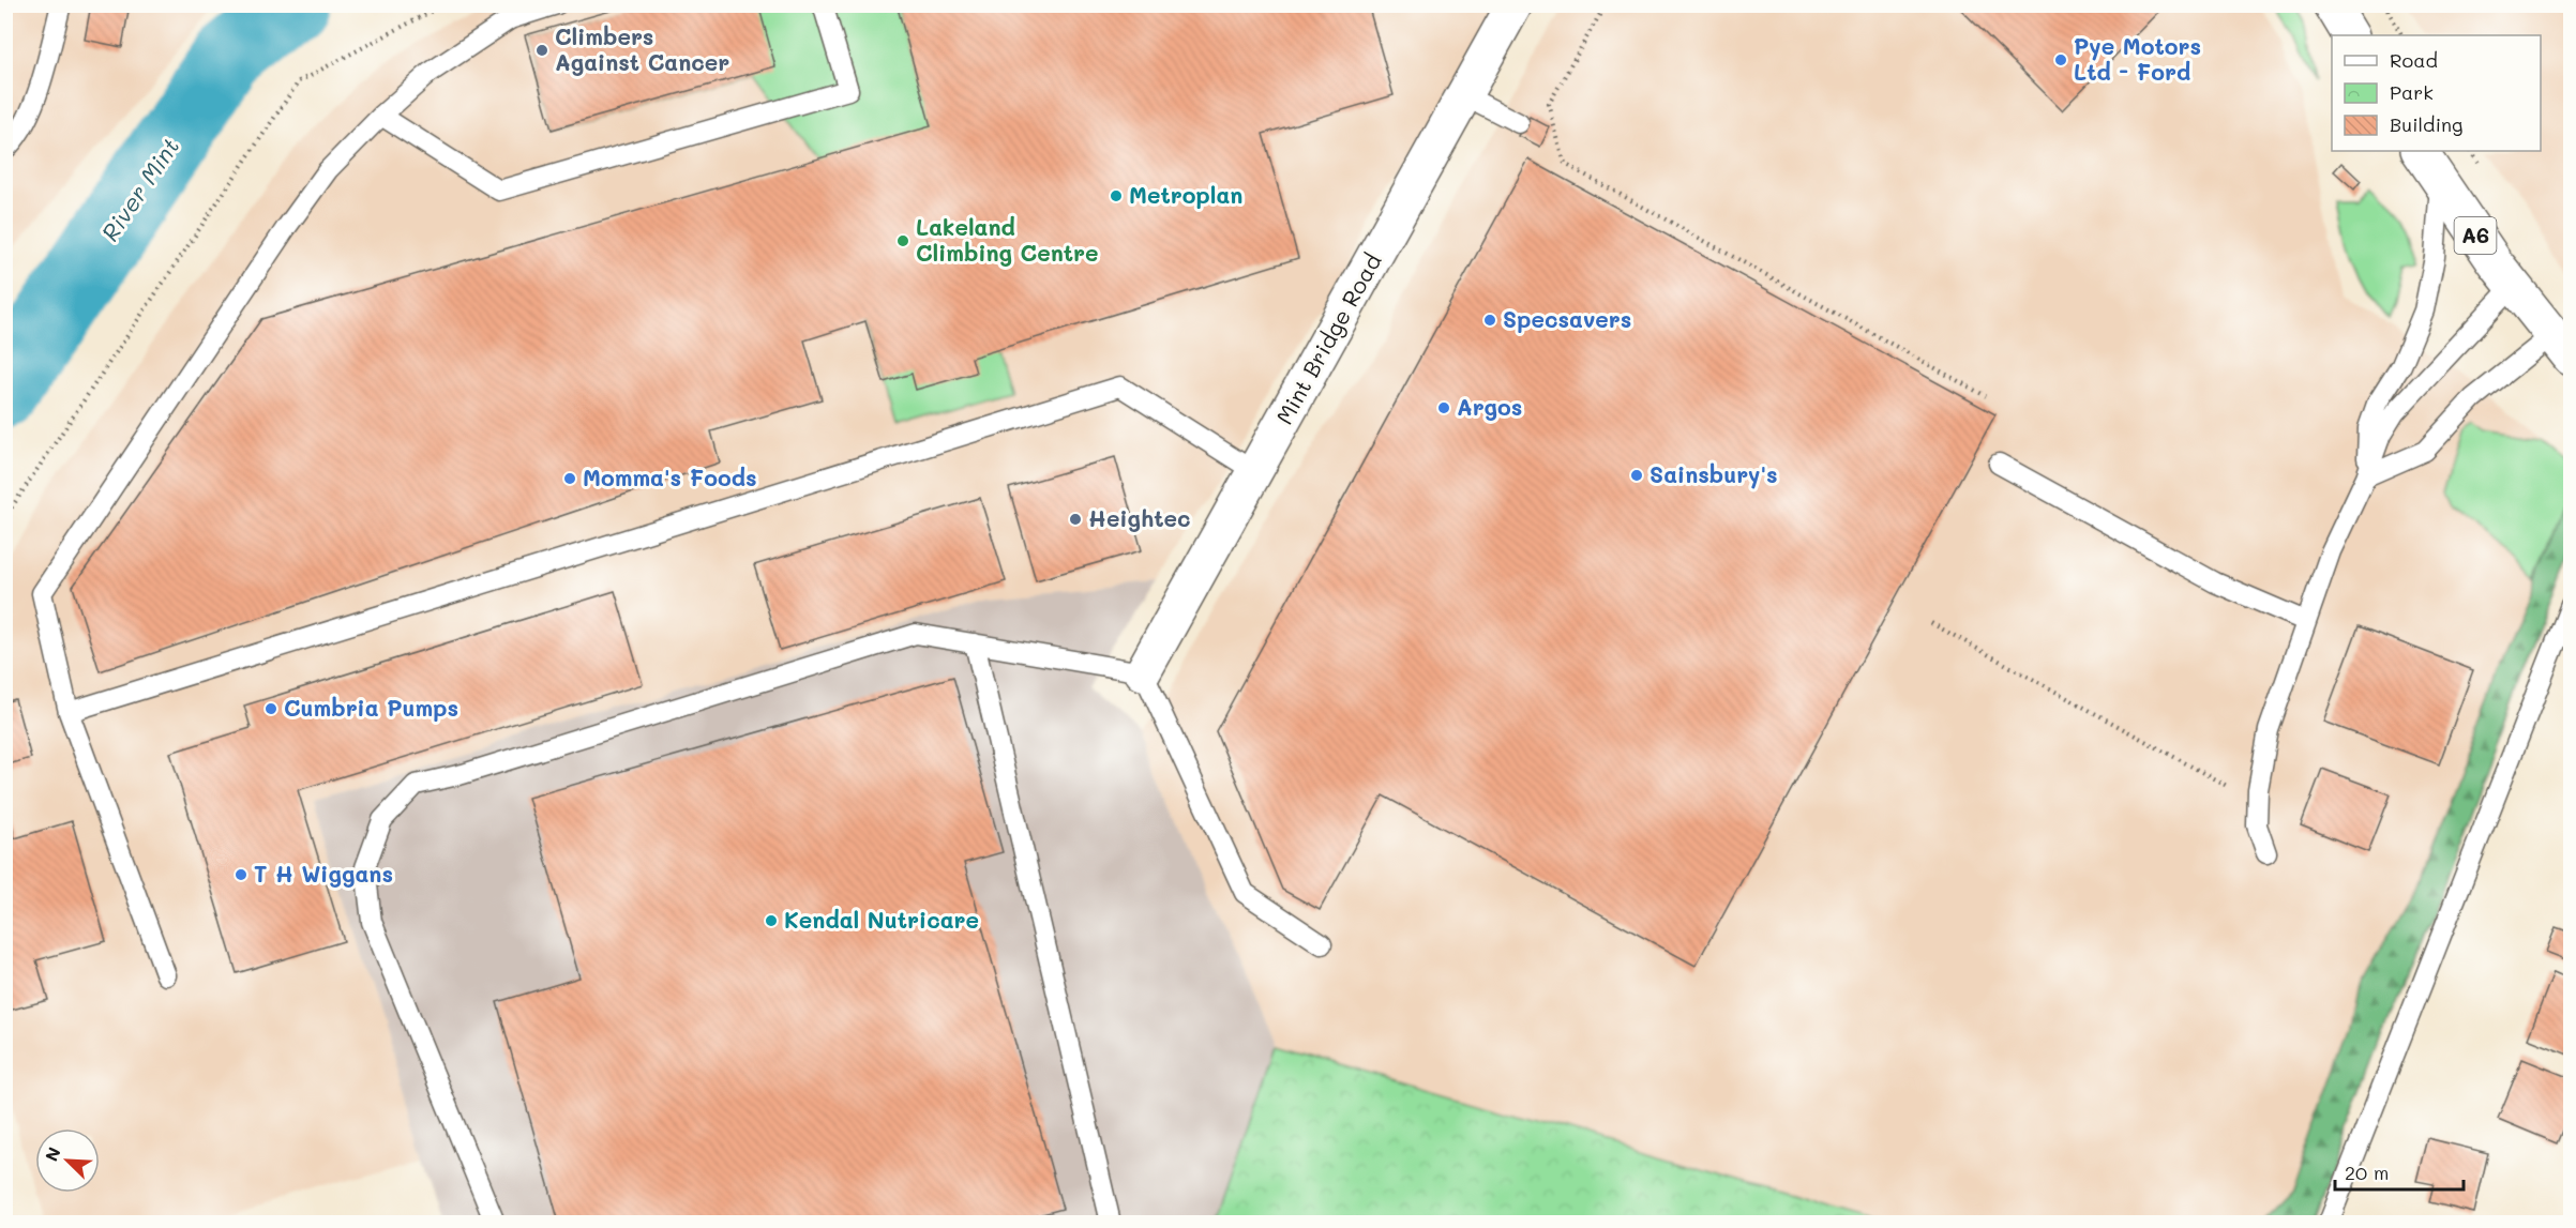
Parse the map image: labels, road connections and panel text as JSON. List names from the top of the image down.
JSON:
{
  "streets": {
    "main road": ["A6", "Mint Bridge Road"]
  },
  "water": ["River Mint"],
  "places": [
    "Climbers Against Cancer",
    "Pye Motors Ltd - Ford",
    "Metroplan",
    "Lakeland Climbing Centre",
    "Specsavers",
    "Argos",
    "Sainsbury's",
    "Momma's Foods",
    "Heightec",
    "Cumbria Pumps",
    "T H Wiggans",
    "Kendal Nutricare"
  ],
  "legend": ["Road", "Park", "Building"],
  "scale_bar": "20 m",
  "north": "top left"
}
